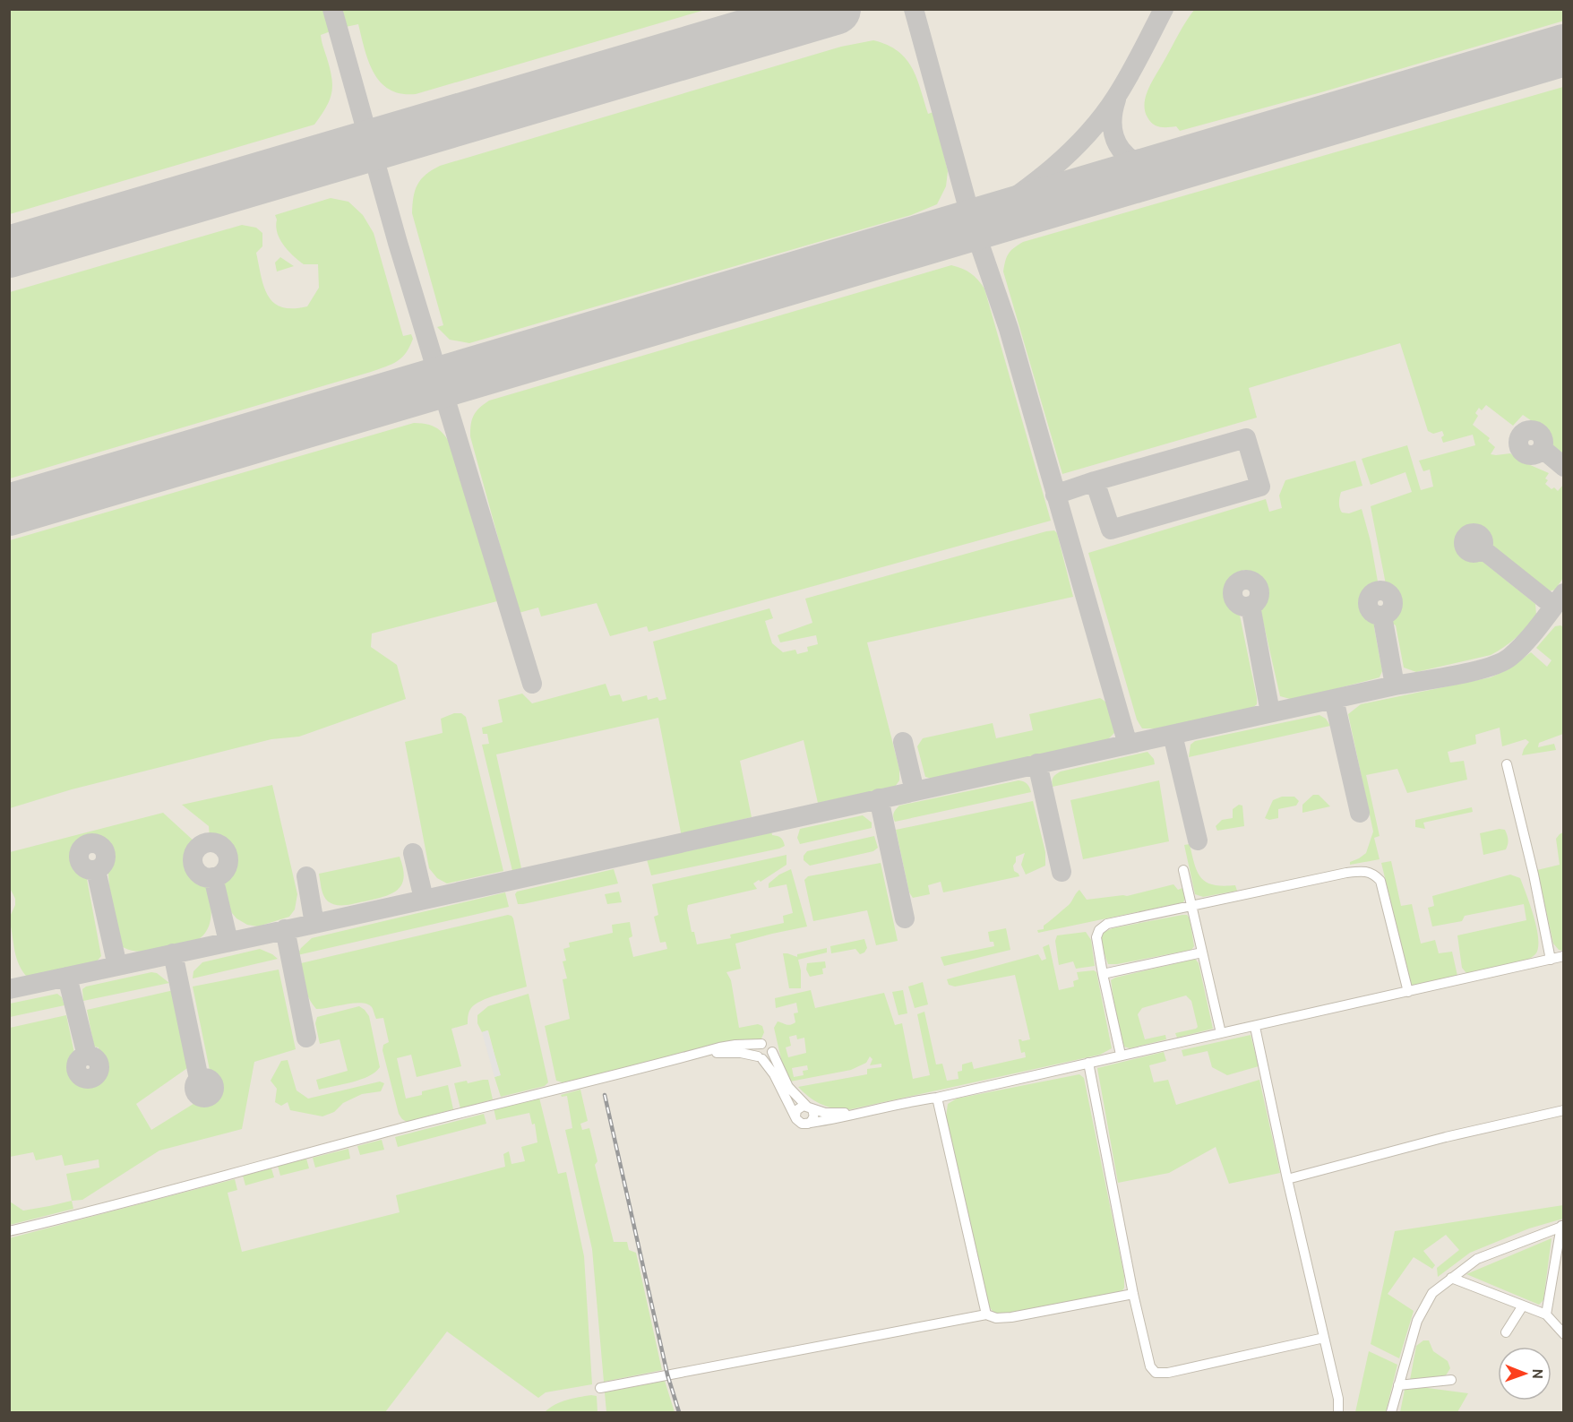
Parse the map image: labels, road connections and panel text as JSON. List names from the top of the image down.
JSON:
{
  "north": "right"
}
